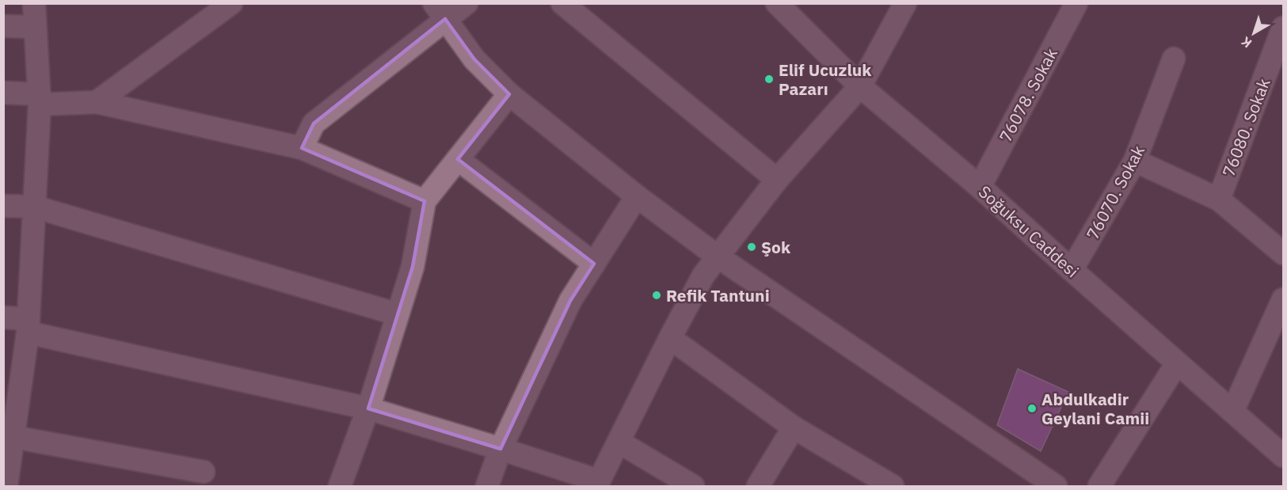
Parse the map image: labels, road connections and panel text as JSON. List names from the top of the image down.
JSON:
{
  "streets": {
    "street": [
      "76078. Sokak",
      "76080. Sokak",
      "76070. Sokak",
      "Soğuksu Caddesi"
    ]
  },
  "crossings": [
    ["76078. Sokak", "Soğuksu Caddesi"],
    ["76070. Sokak", "Soğuksu Caddesi"]
  ],
  "places": [
    "Elif Ucuzluk Pazarı",
    "Şok",
    "Refik Tantuni",
    "Abdulkadir Geylani Camii"
  ],
  "north": "bottom left"
}
